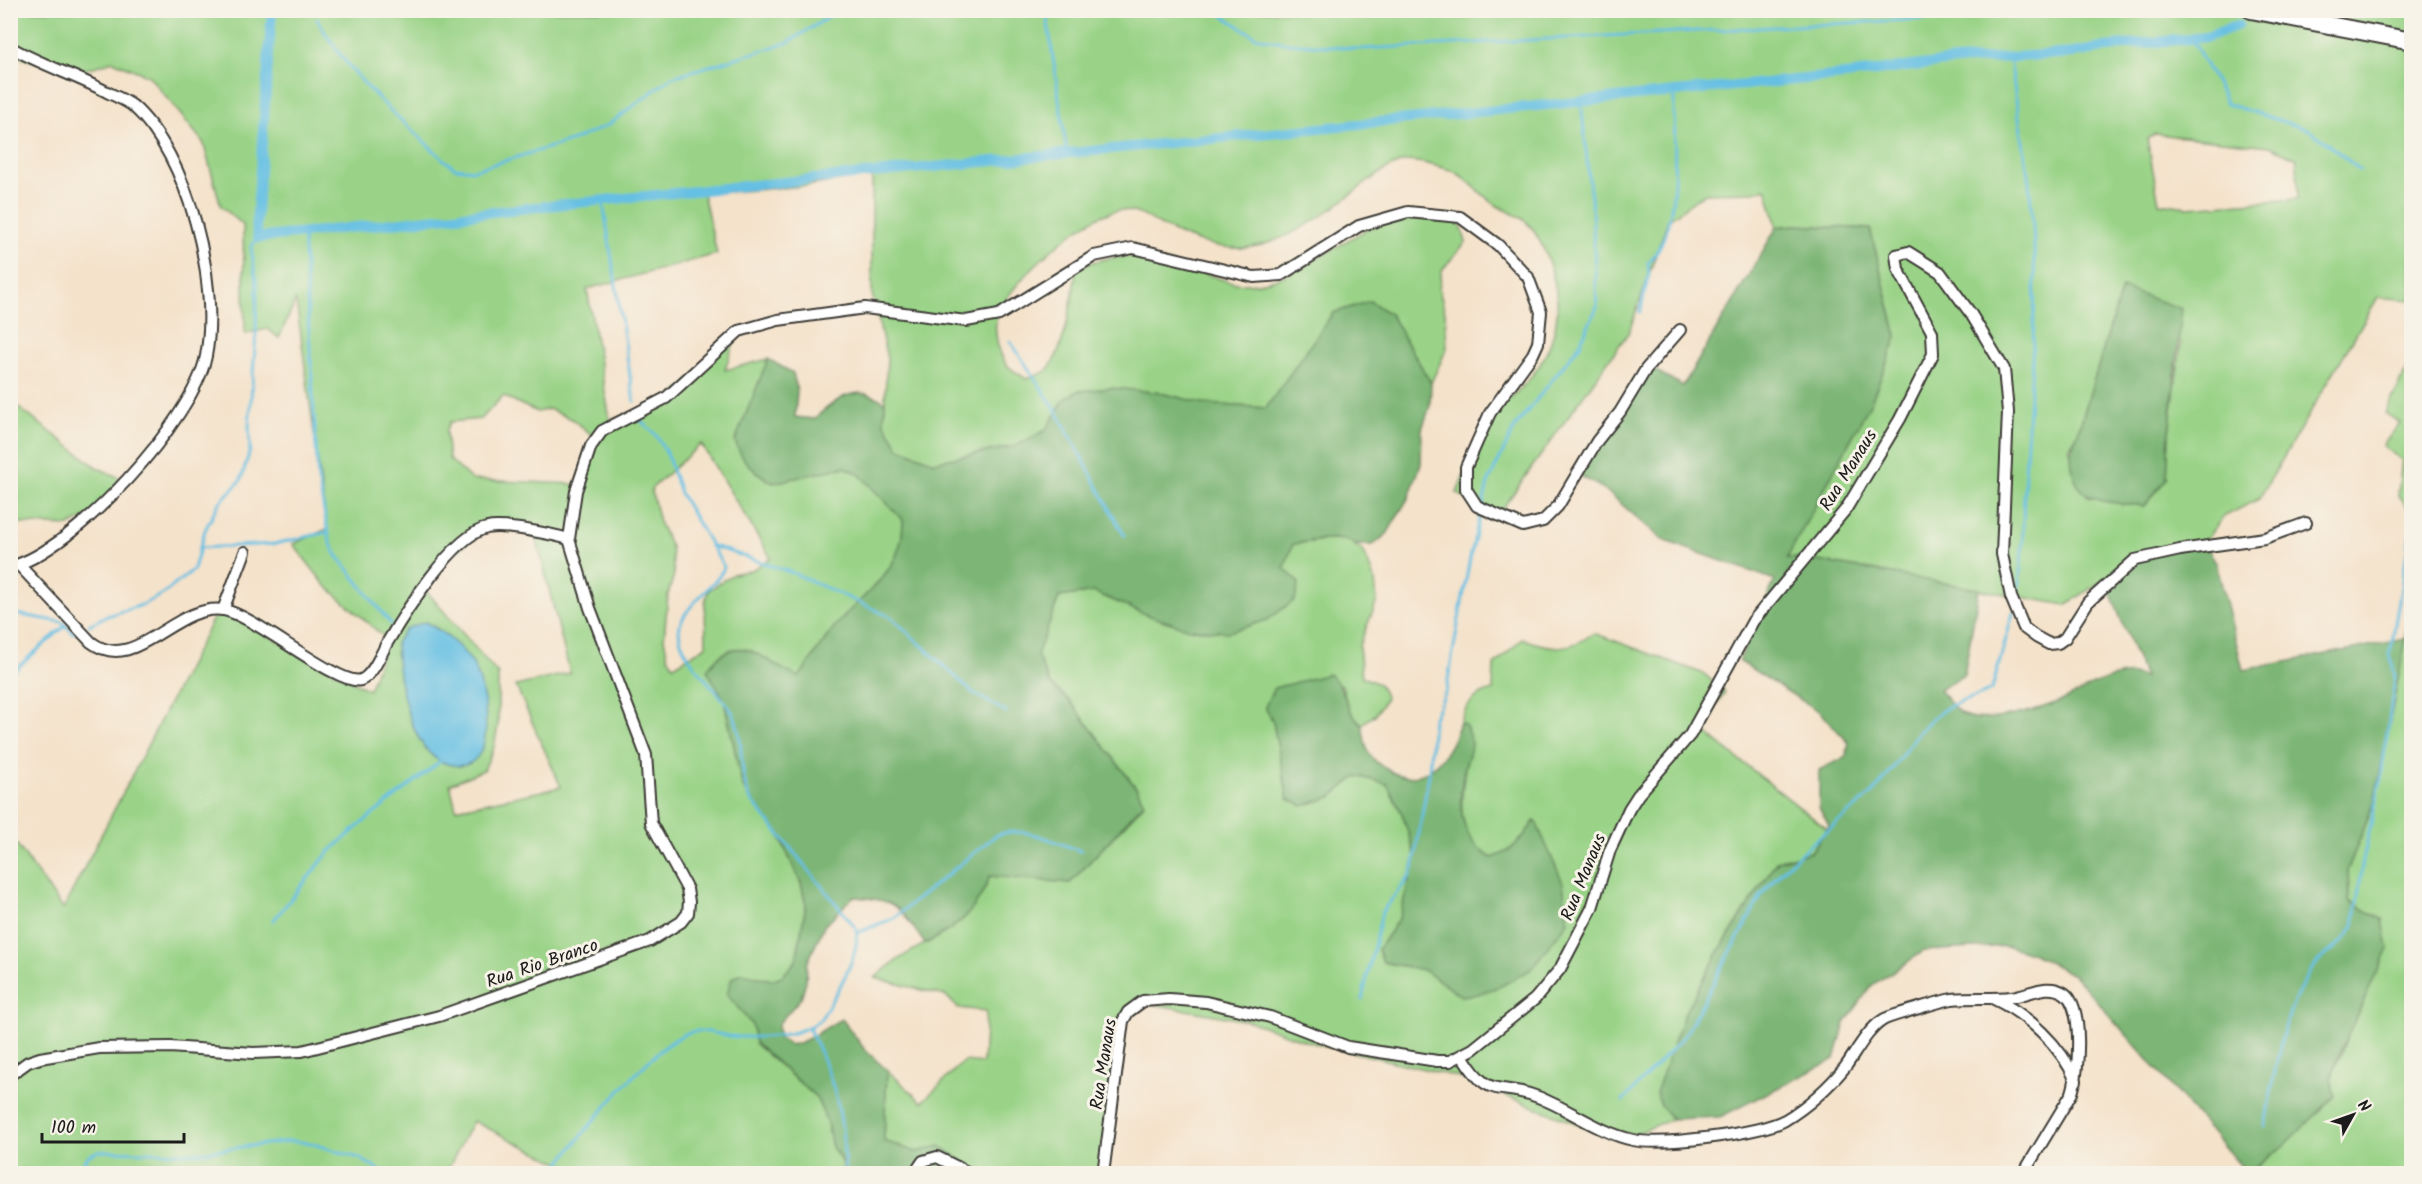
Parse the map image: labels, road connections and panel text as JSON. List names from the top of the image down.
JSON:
{
  "streets": {
    "street": ["Rua Manaus", "Rua Rio Branco"]
  },
  "scale_bar": "100 m",
  "north": "top right"
}
